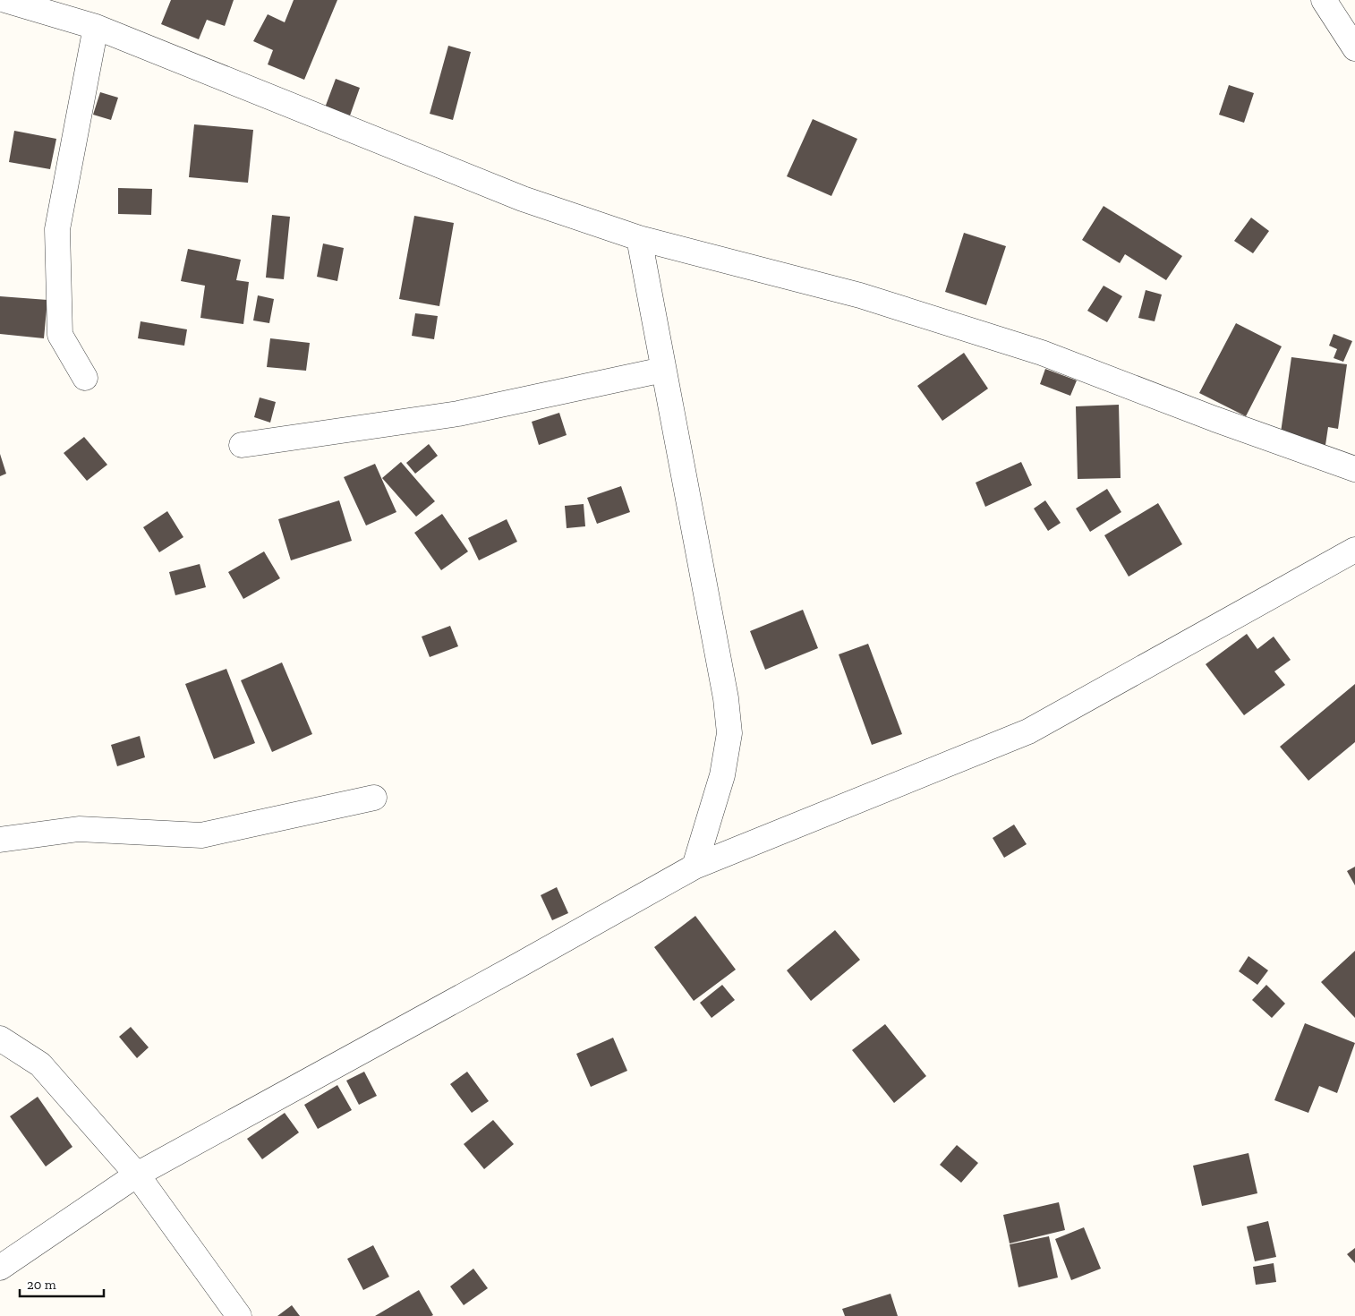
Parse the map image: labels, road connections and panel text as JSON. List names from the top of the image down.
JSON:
{
  "scale_bar": "20 m"
}
